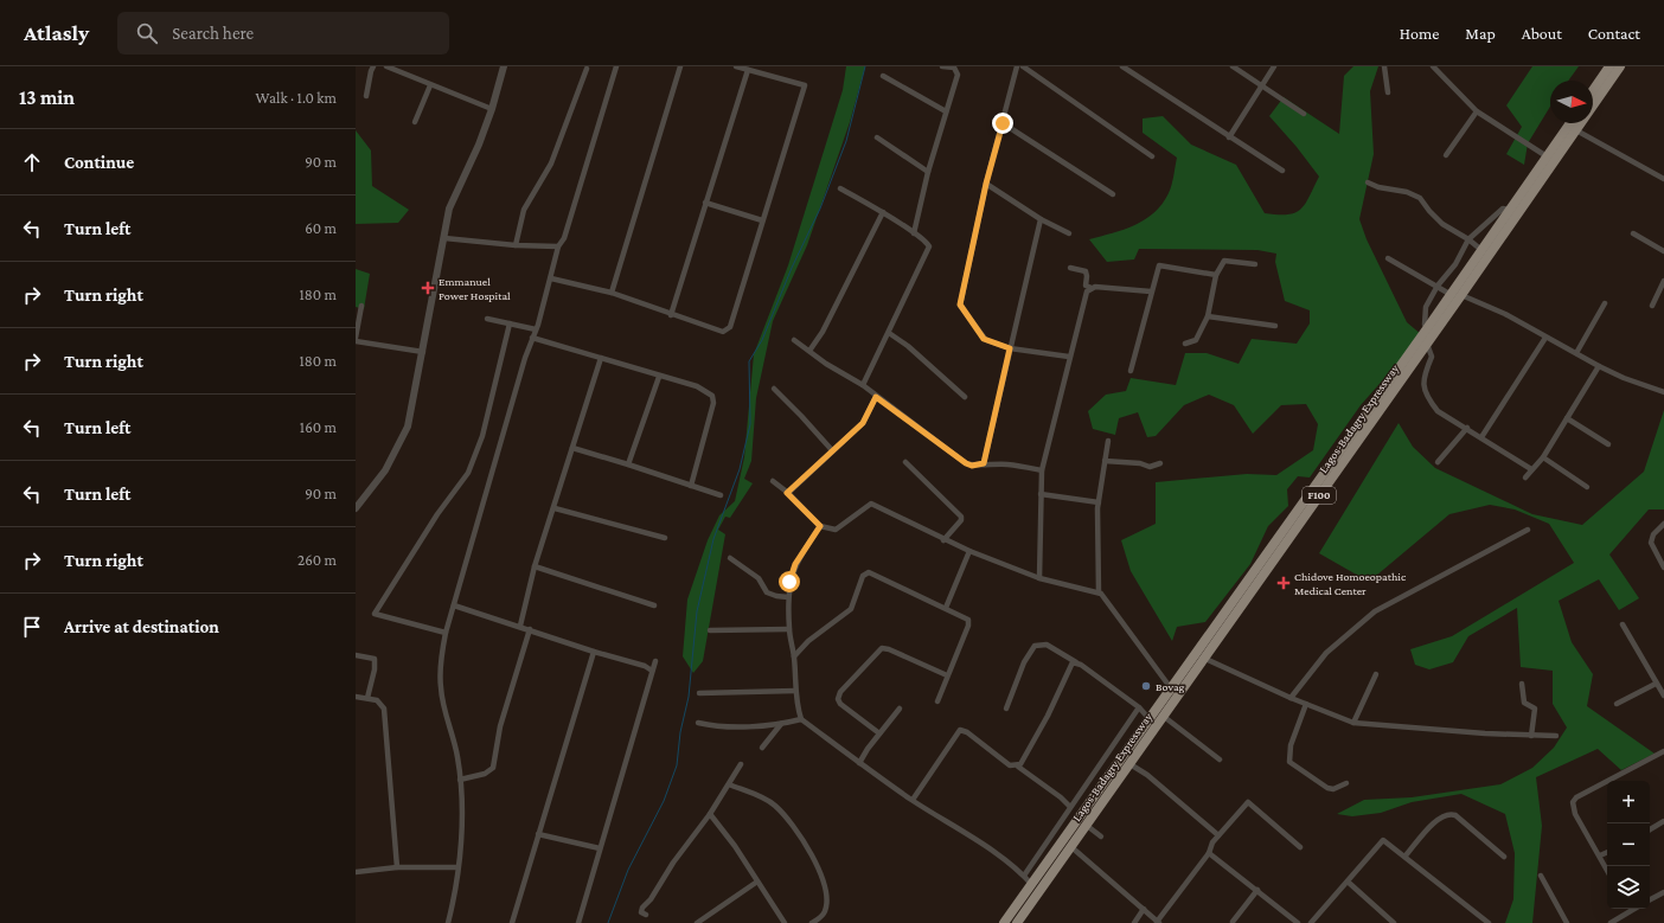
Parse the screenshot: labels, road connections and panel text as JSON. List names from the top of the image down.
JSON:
{
  "streets": {
    "highway": ["Lagos-Badagry Expressway", "F100"]
  },
  "places": {
    "health": ["Emmanuel Power Hospital", "Chidove Homoeopathic Medical Center"],
    "other": ["Bovag"]
  },
  "north": "right",
  "page": {
    "header": "Atlasly",
    "search": "Search here",
    "nav": [
      "Home",
      "Map",
      "About",
      "Contact"
    ],
    "heading": ["13 min", "Walk · 1.0 km"],
    "list": [
      ["Continue", "90 m"],
      ["Turn left", "60 m"],
      ["Turn right", "180 m"],
      ["Turn right", "180 m"],
      ["Turn left", "160 m"],
      ["Turn left", "90 m"],
      ["Turn right", "260 m"],
      "Arrive at destination"
    ],
    "map_buttons": ["+", "−"]
  }
}
